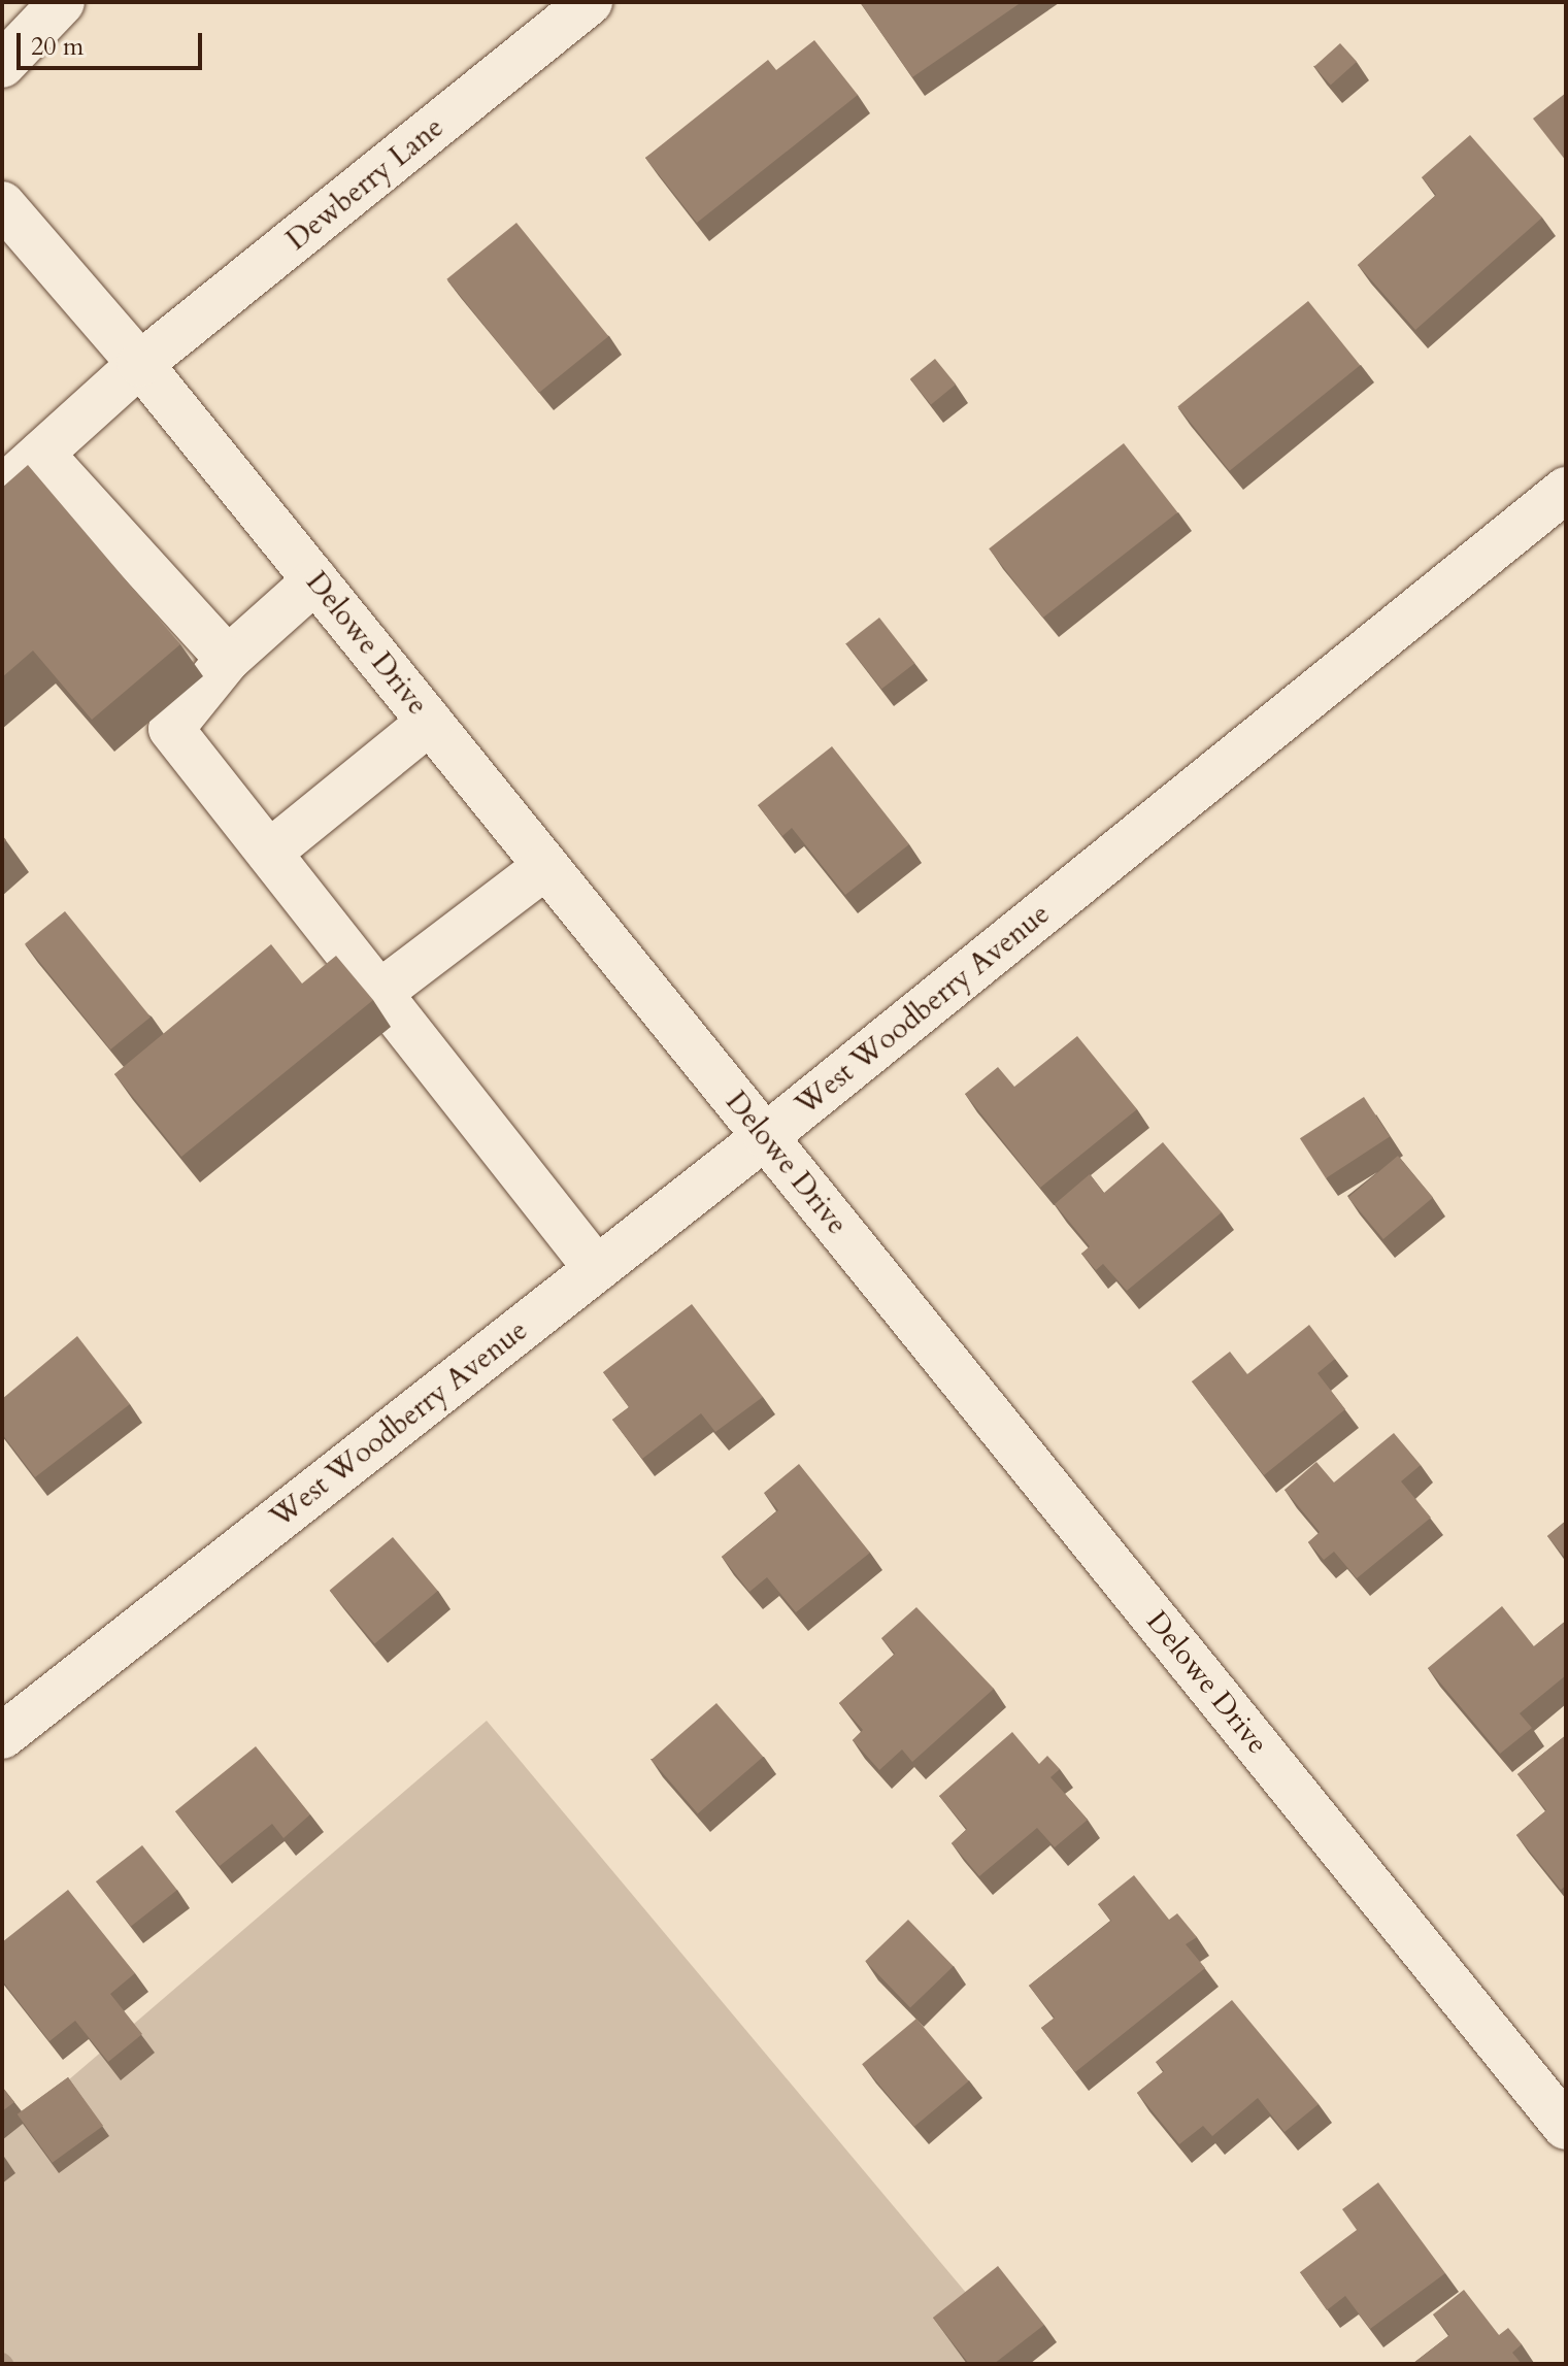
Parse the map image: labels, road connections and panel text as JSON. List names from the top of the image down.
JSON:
{
  "streets": {
    "street": ["Dewberry Lane", "Delowe Drive", "West Woodberry Avenue"]
  },
  "crossings": [
    ["Dewberry Lane", "Delowe Drive"],
    ["Delowe Drive", "West Woodberry Avenue"]
  ],
  "scale_bar": "20 m"
}
